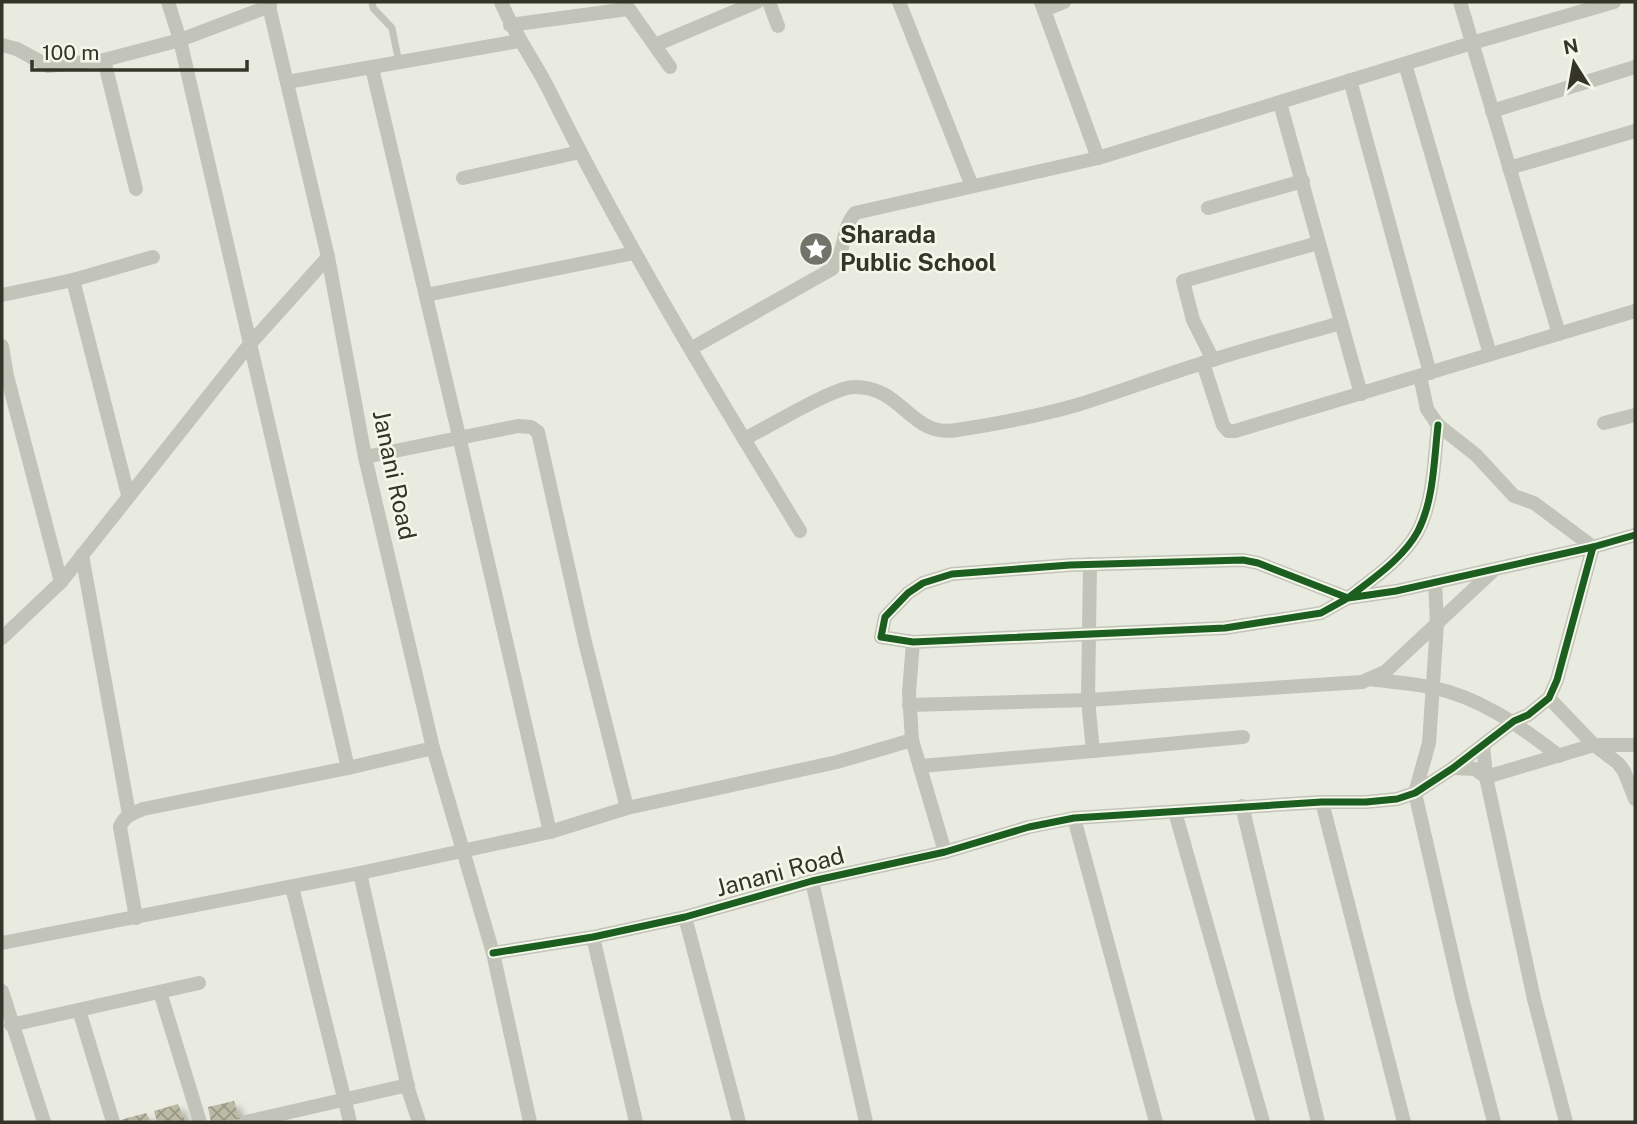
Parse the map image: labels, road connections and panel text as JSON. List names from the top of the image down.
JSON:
{
  "streets": {
    "street": ["Janani Road"]
  },
  "places": {
    "place": ["Sharada Public School"]
  },
  "scale_bar": "100 m",
  "north": "top"
}
